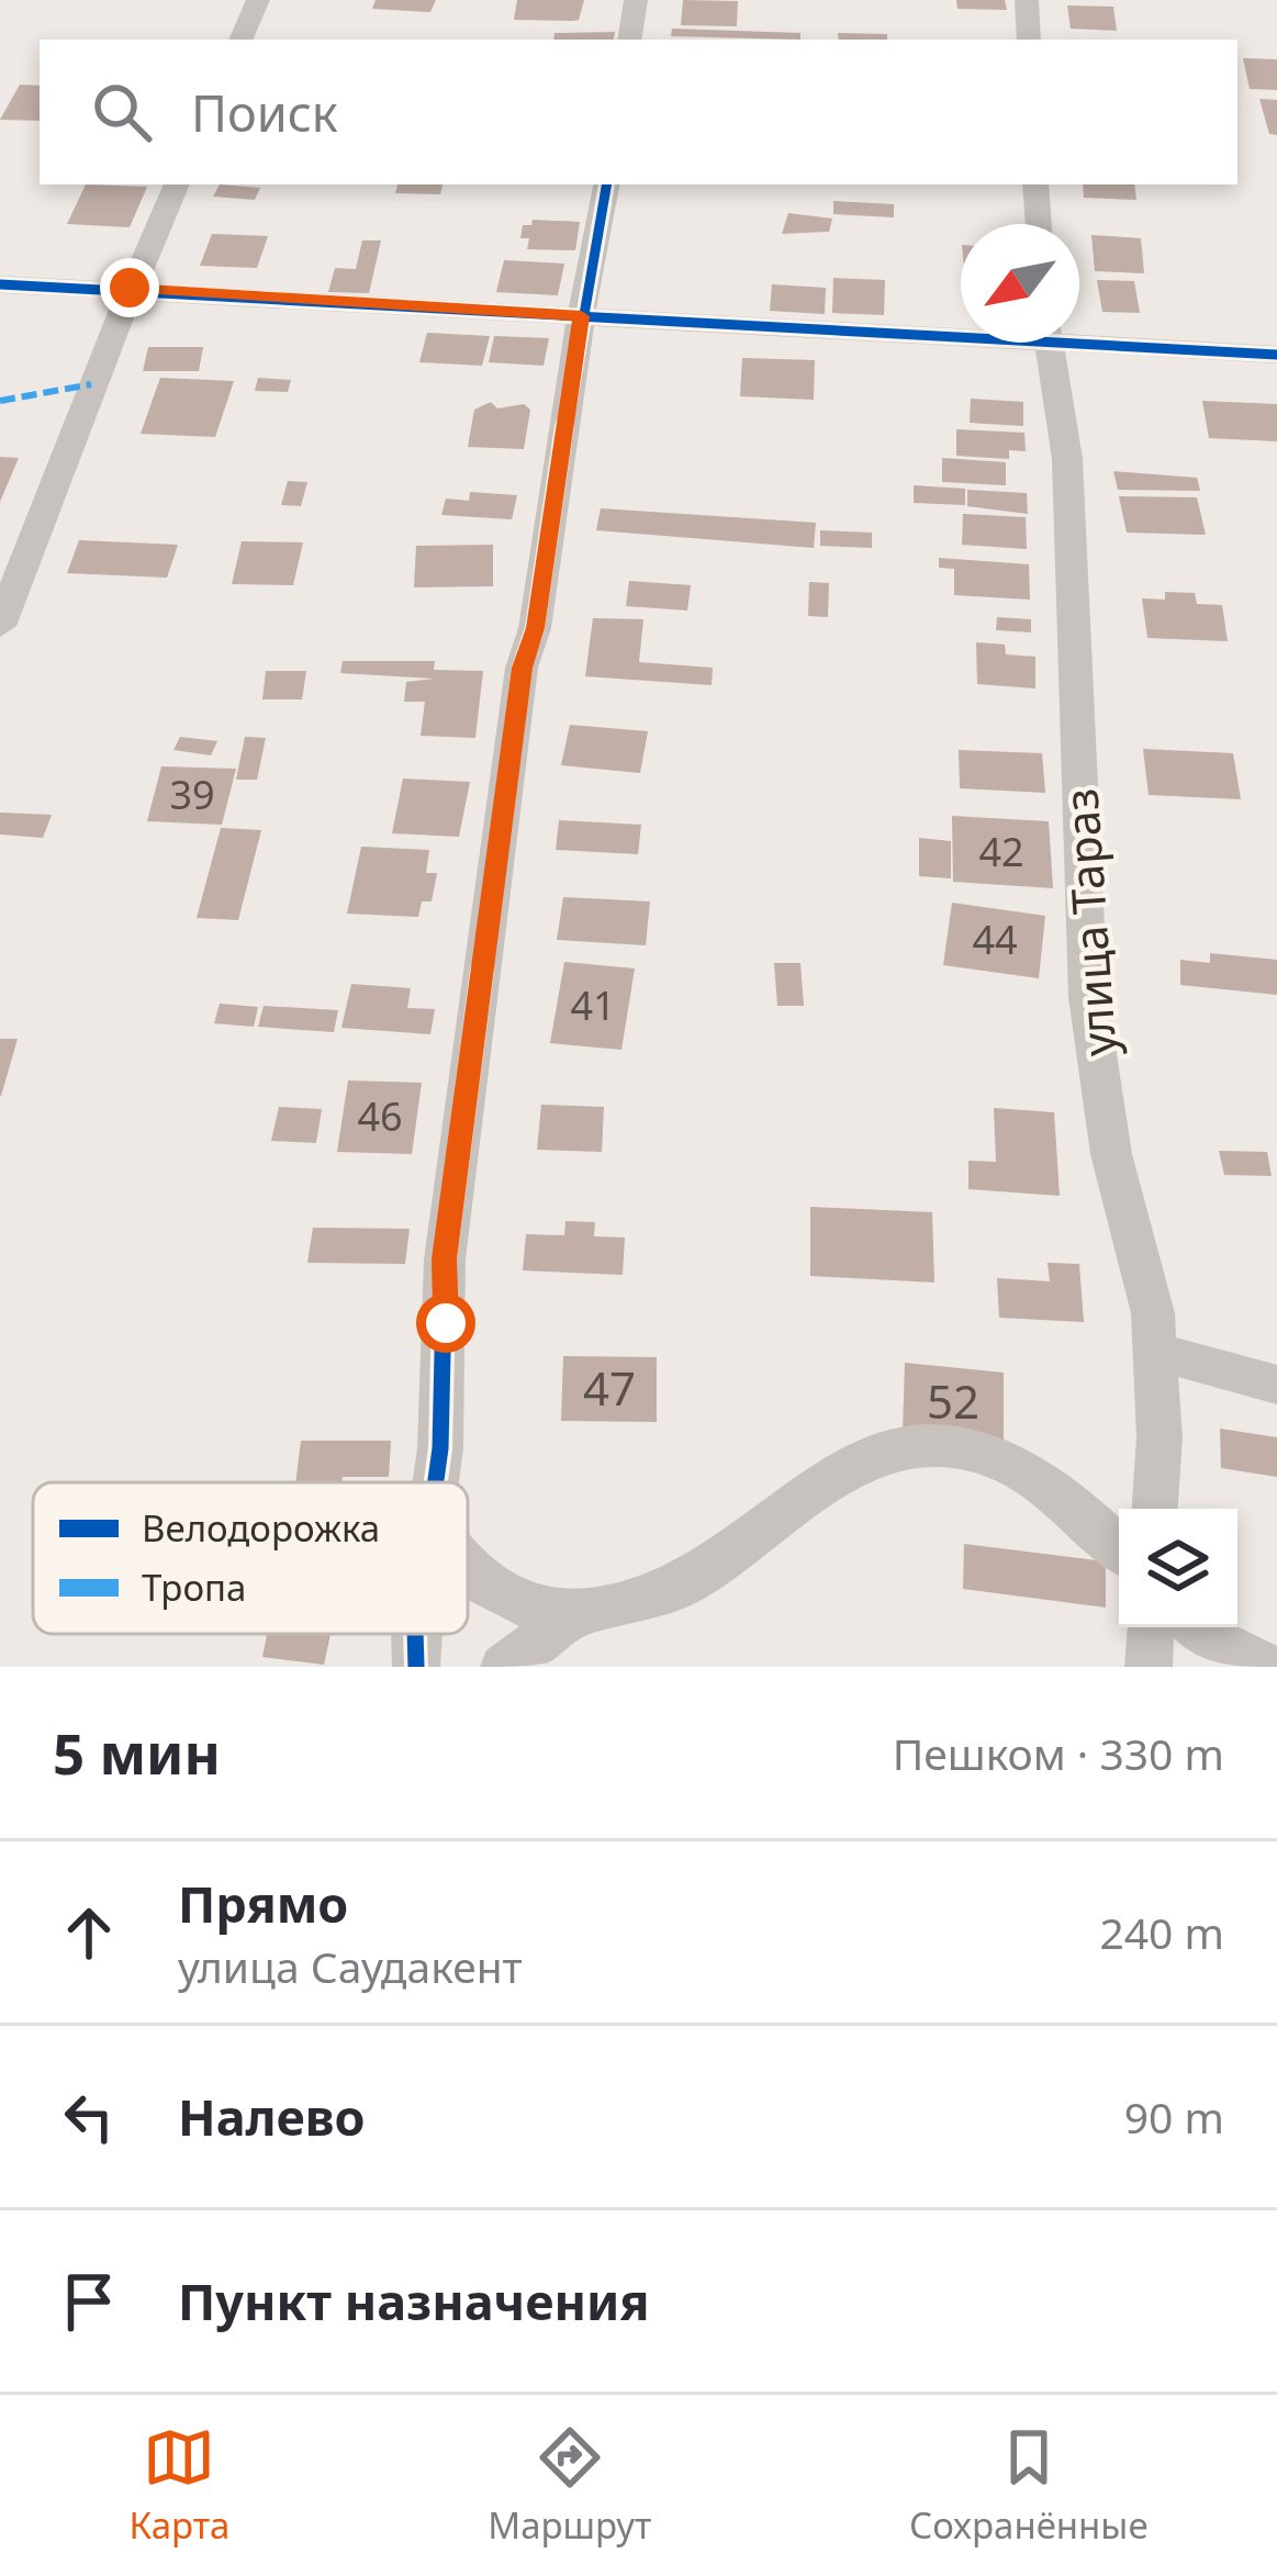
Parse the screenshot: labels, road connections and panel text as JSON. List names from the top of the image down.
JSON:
{
  "streets": {
    "street": ["улица Тараз"]
  },
  "house_numbers": [
    "39",
    "42",
    "44",
    "41",
    "46",
    "47",
    "52"
  ],
  "legend": ["Велодорожка", "Тропа"],
  "north": "bottom left",
  "page": {
    "search": "Поиск",
    "heading": ["5 мин", "Пешком · 330 m"],
    "list": [
      ["Прямо", "улица Саудакент", "240 m"],
      ["Налево", "90 m"],
      "Пункт назначения"
    ],
    "nav": ["Карта", "Маршрут", "Сохранённые"]
  }
}
